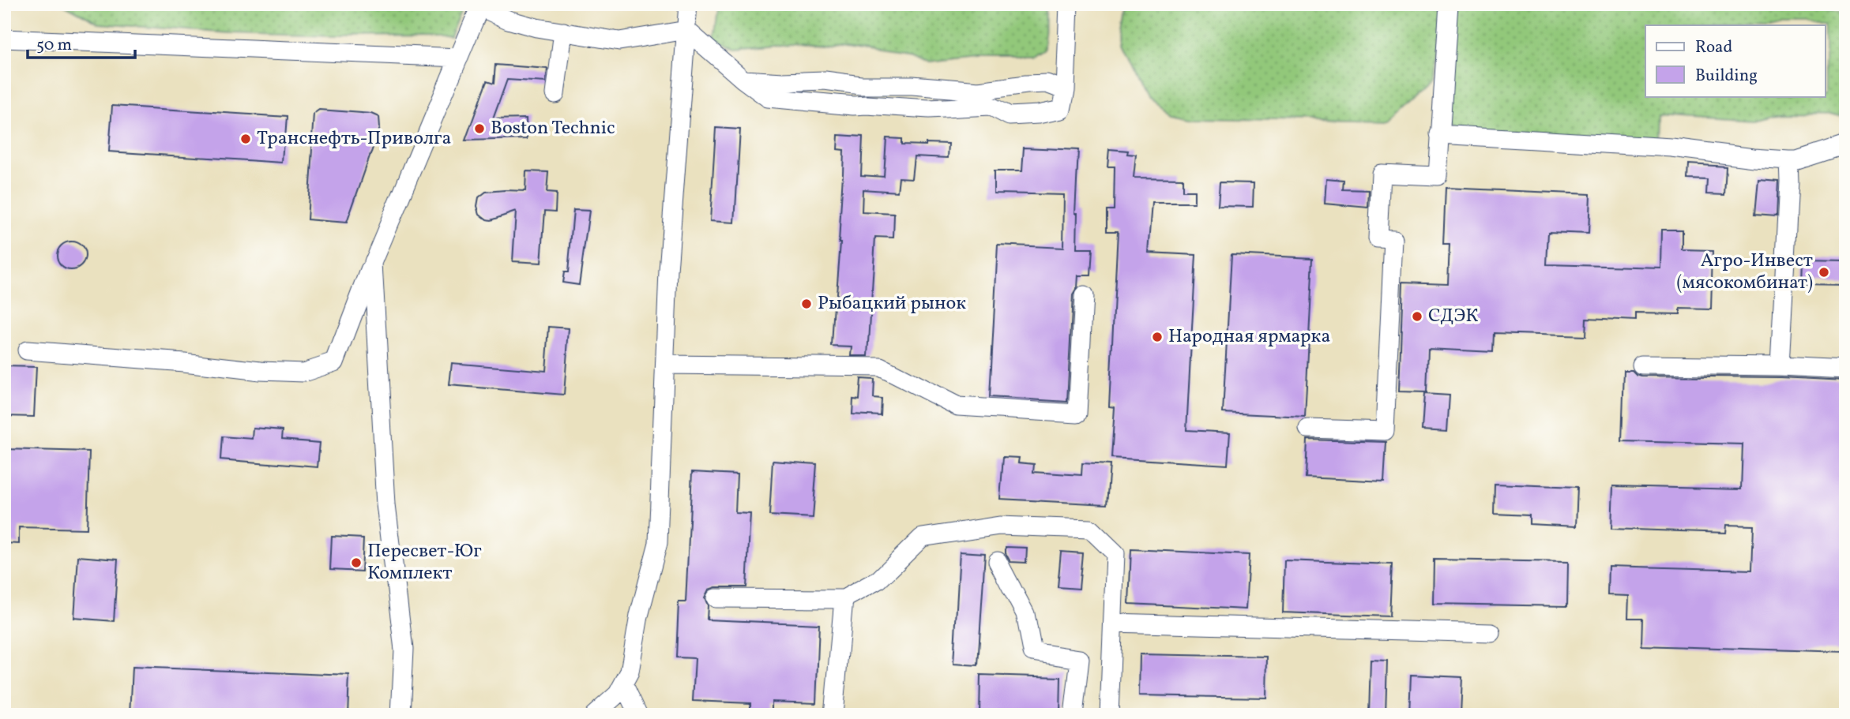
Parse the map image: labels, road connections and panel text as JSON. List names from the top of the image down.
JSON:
{
  "places": [
    "Boston Technic",
    "Транснефть-Приволга",
    "Агро-Инвест (мясокомбинат)",
    "Рыбацкий рынок",
    "СДЭК",
    "Народная ярмарка",
    "Пересвет-Юг Комплект"
  ],
  "legend": ["Road", "Building"],
  "scale_bar": "50 m"
}
